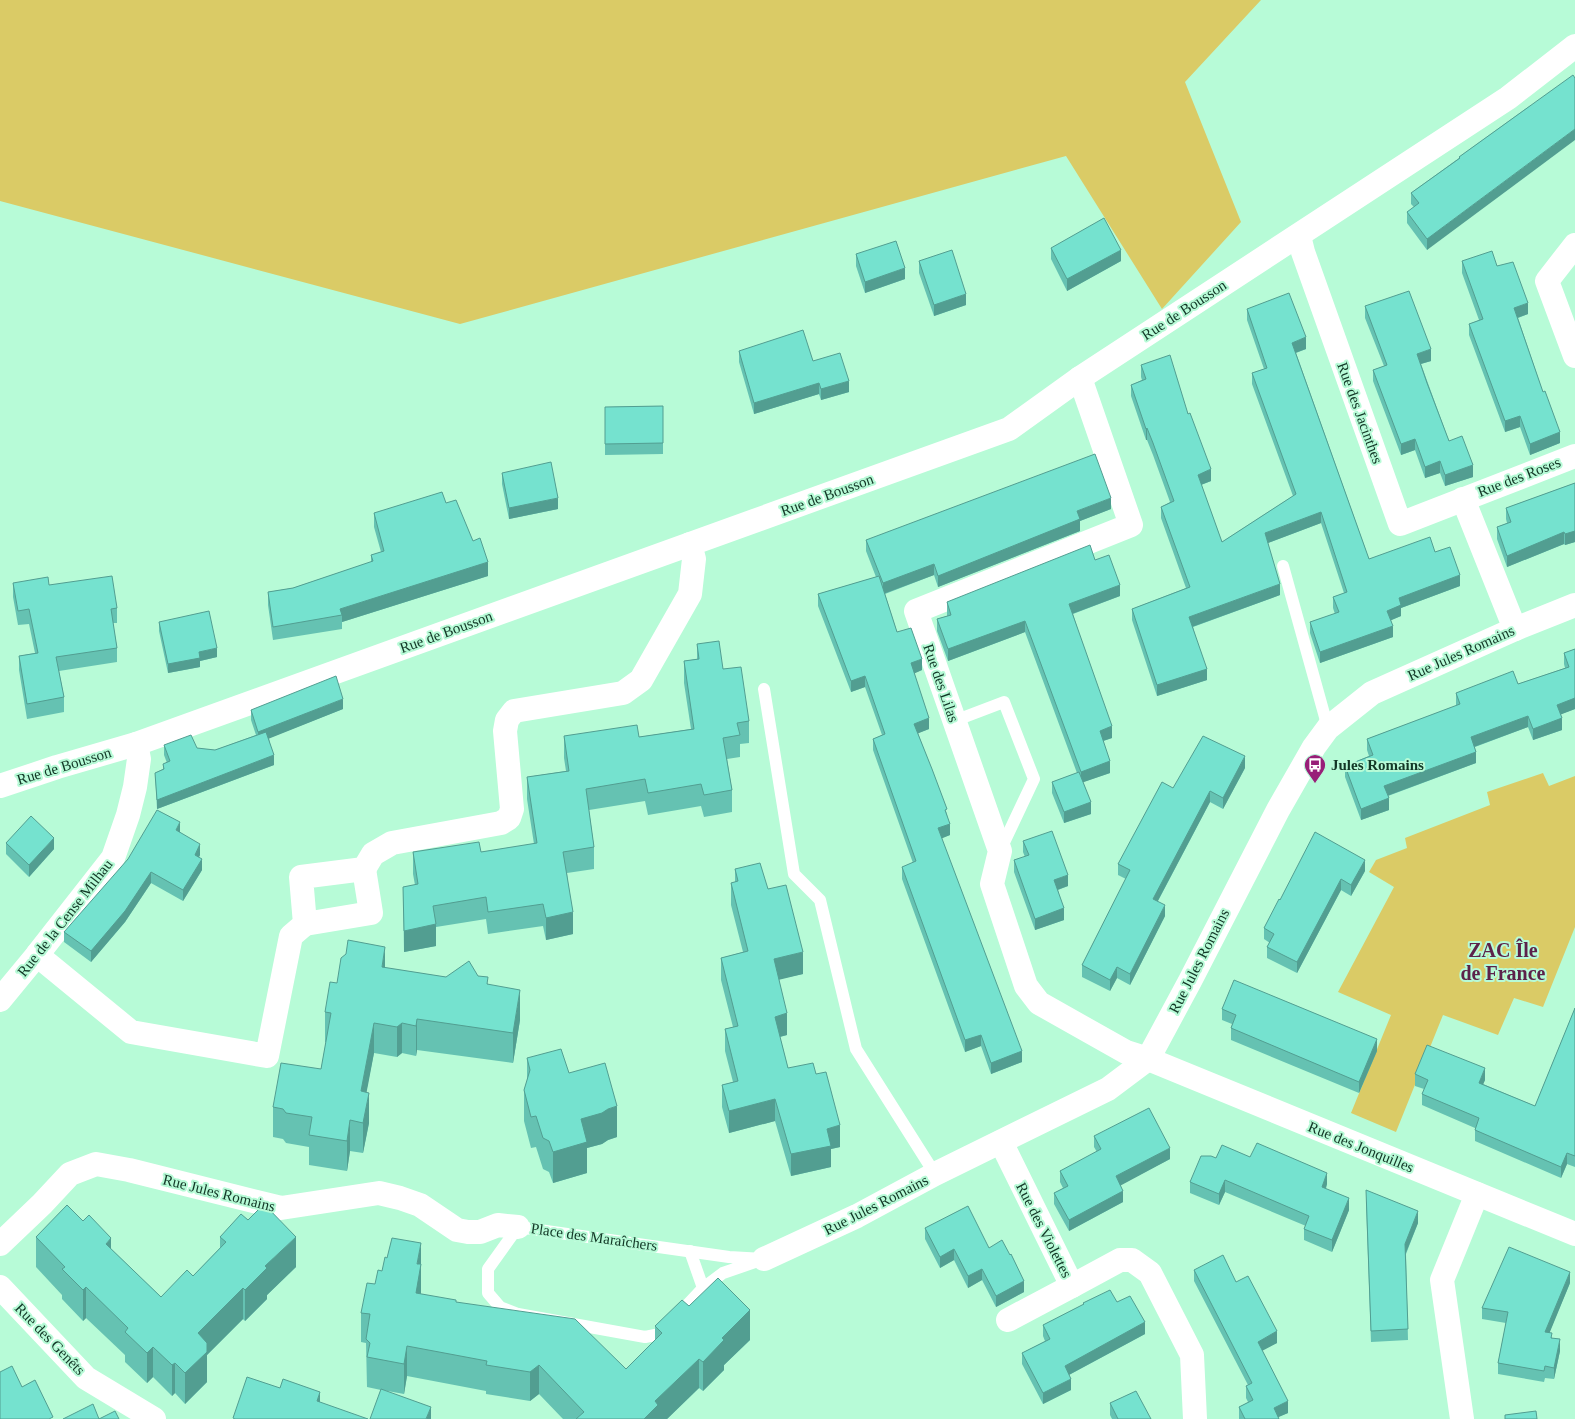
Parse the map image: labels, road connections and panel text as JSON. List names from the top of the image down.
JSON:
{
  "streets": {
    "street": [
      "Rue de Bousson",
      "Rue des Jacinthes",
      "Rue des Roses",
      "Rue Jules Romains",
      "Rue des Lilas",
      "Rue de la Cense Milhau",
      "Rue des Jonquilles",
      "Rue des Violettes",
      "Rue des Genêts"
    ],
    "lane": ["Place des Maraîchers"]
  },
  "crossings": [
    ["Rue de Bousson", "Rue des Jacinthes"],
    ["Rue de Bousson", "Rue des Lilas"],
    ["Rue de Bousson", "Rue de la Cense Milhau"],
    ["Rue des Jacinthes", "Rue des Roses"],
    ["Rue Jules Romains", "Rue des Jonquilles"],
    ["Rue Jules Romains", "Rue des Violettes"],
    ["Rue Jules Romains", "Place des Maraîchers"]
  ],
  "districts": ["ZAC Île de France"],
  "places": {
    "bus stop": ["Jules Romains"]
  }
}
